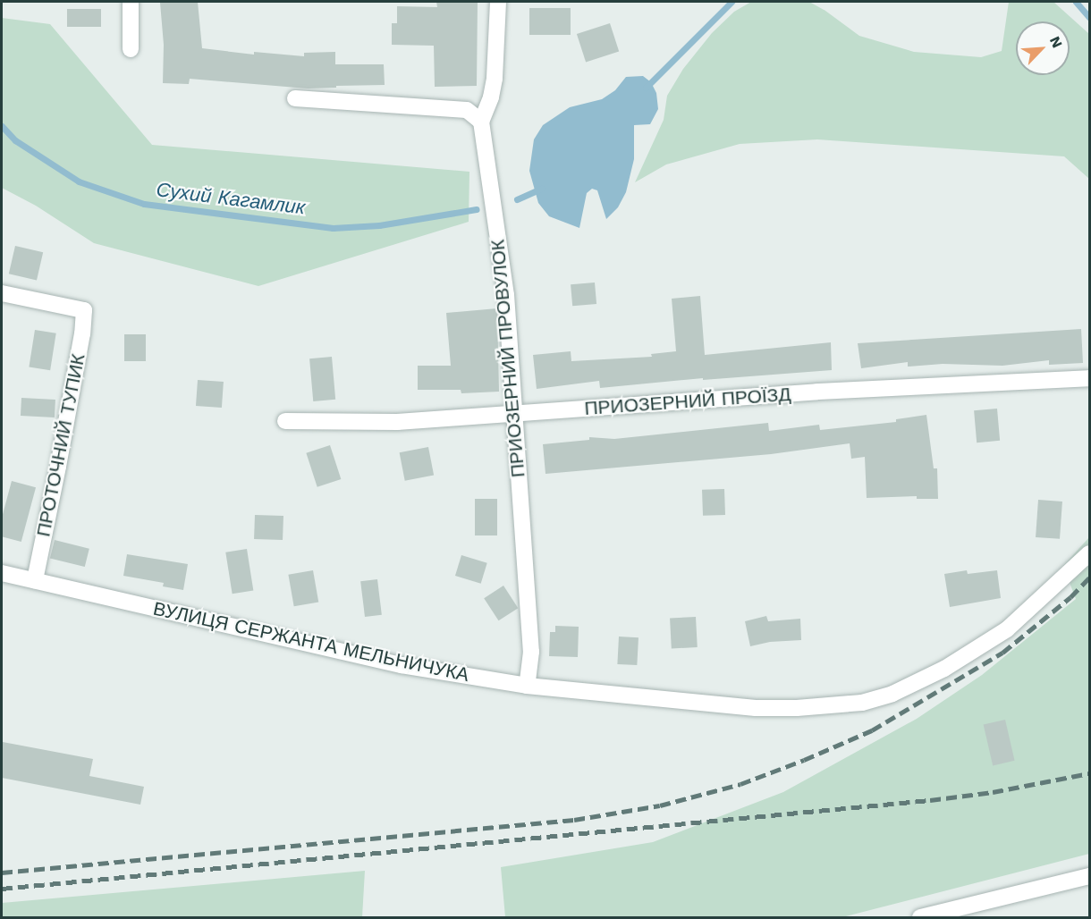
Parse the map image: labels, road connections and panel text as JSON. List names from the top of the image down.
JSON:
{
  "streets": {
    "street": [
      "ПРИОЗЕРНИЙ ПРОВУЛОК",
      "ПРИОЗЕРНИЙ ПРОЇЗД",
      "ПРОТОЧНИЙ ТУПИК",
      "ВУЛИЦЯ СЕРЖАНТА МЕЛЬНИЧУКА"
    ]
  },
  "crossings": [
    ["ПРИОЗЕРНИЙ ПРОВУЛОК", "ПРИОЗЕРНИЙ ПРОЇЗД"],
    ["ПРИОЗЕРНИЙ ПРОВУЛОК", "ВУЛИЦЯ СЕРЖАНТА МЕЛЬНИЧУКА"],
    ["ПРОТОЧНИЙ ТУПИК", "ВУЛИЦЯ СЕРЖАНТА МЕЛЬНИЧУКА"]
  ],
  "water": ["Сухий Кагамлик"],
  "north": "top right"
}
